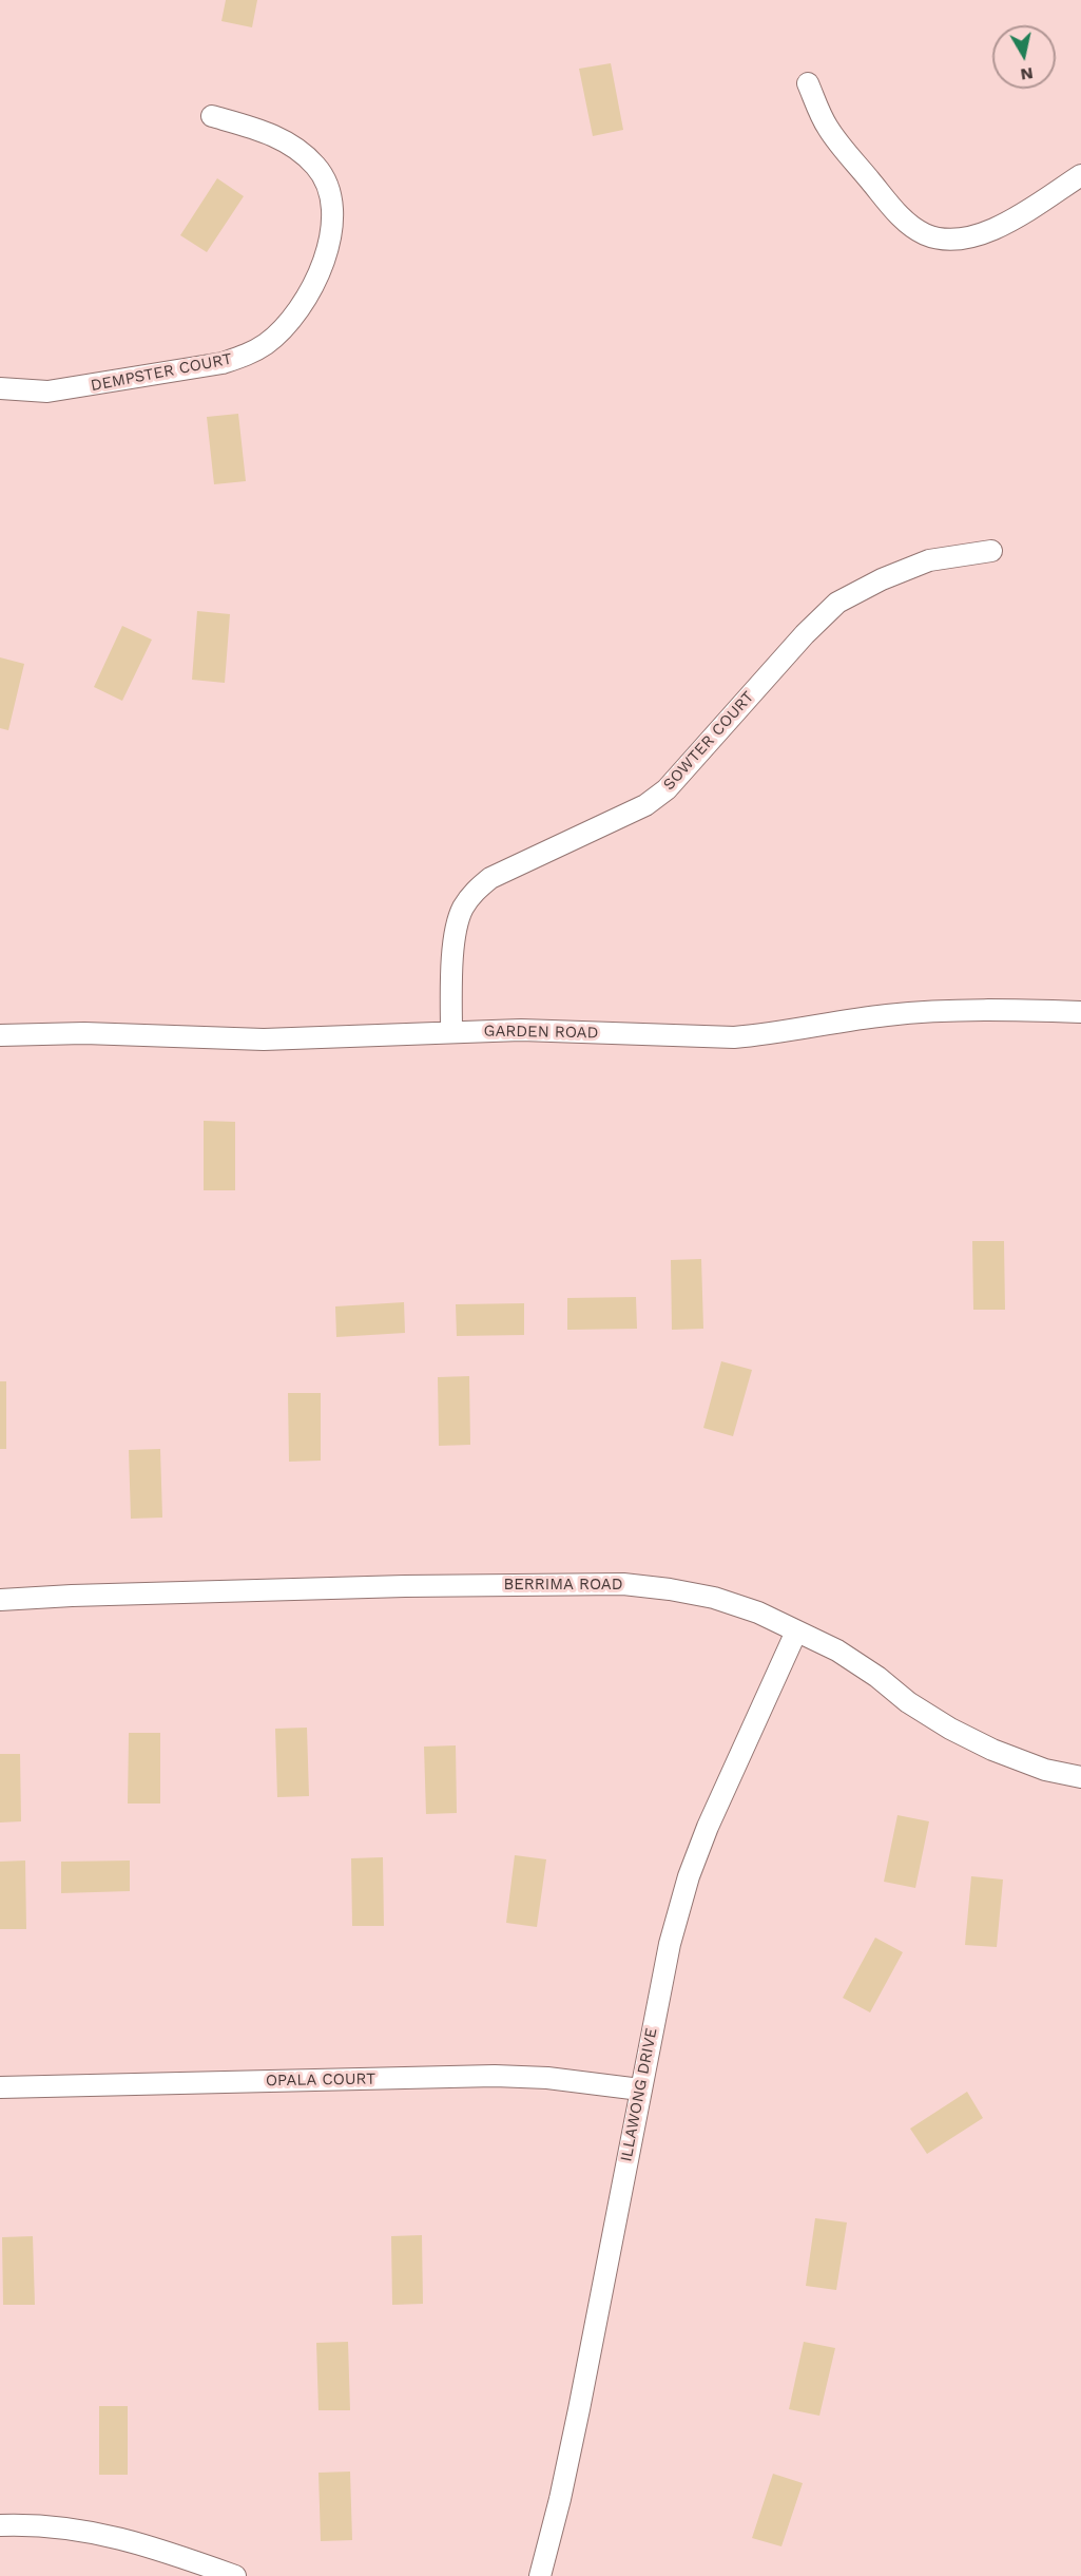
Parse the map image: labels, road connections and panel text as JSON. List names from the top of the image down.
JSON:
{
  "streets": {
    "street": [
      "DEMPSTER COURT",
      "SOWTER COURT",
      "GARDEN ROAD",
      "BERRIMA ROAD",
      "OPALA COURT",
      "ILLAWONG DRIVE"
    ]
  },
  "crossings": [
    ["SOWTER COURT", "GARDEN ROAD"],
    ["BERRIMA ROAD", "ILLAWONG DRIVE"],
    ["OPALA COURT", "ILLAWONG DRIVE"]
  ],
  "north": "bottom"
}
